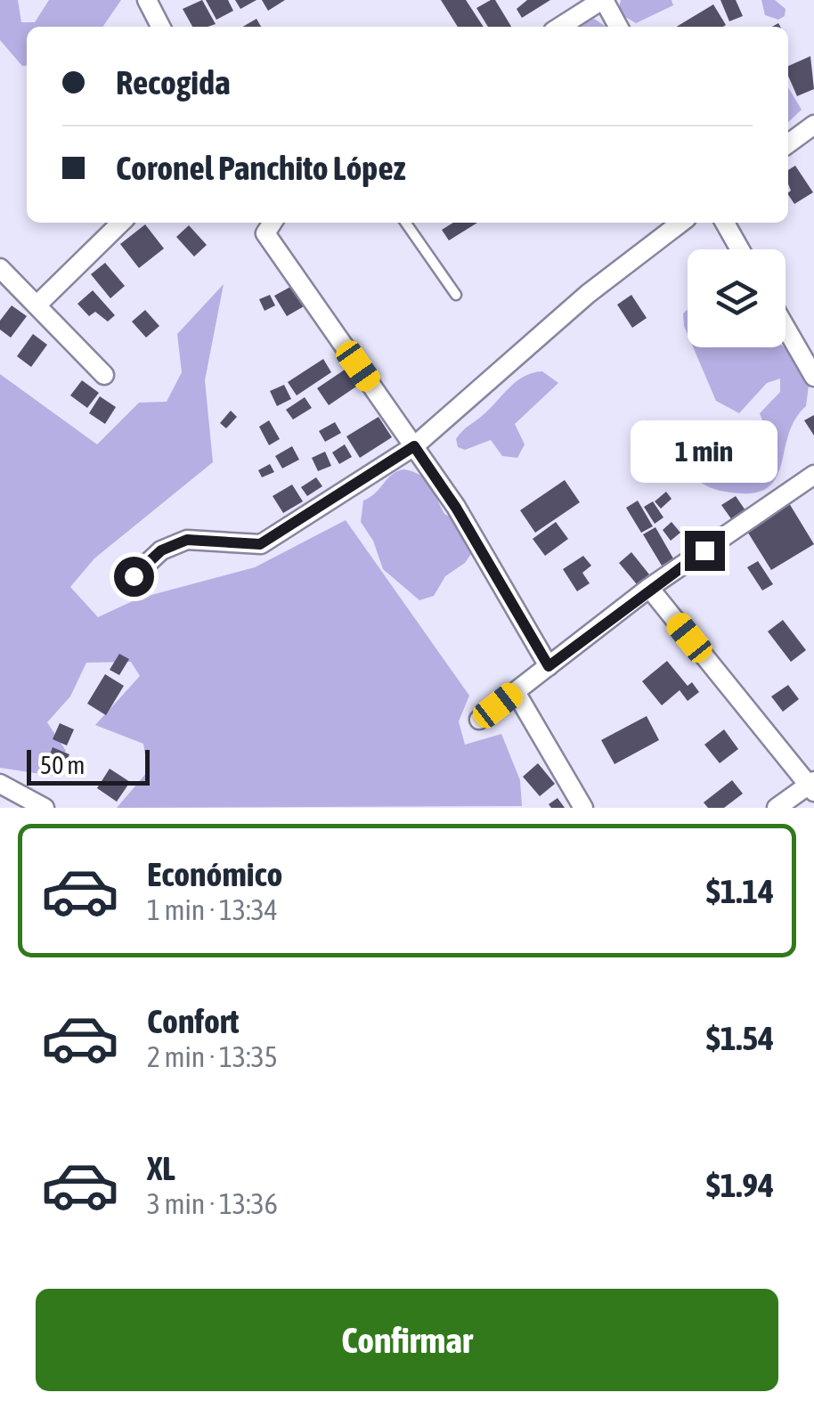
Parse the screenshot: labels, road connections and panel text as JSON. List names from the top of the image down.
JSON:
{
  "scale_bar": "50 m",
  "page": {
    "banner": ["Recogida", "Coronel Panchito López"],
    "bubble": "1 min",
    "scale": "50 m",
    "list": [
      {
        "name": "Económico",
        "note": "1 min · 13:34",
        "value": "$1.14"
      },
      {
        "name": "Confort",
        "note": "2 min · 13:35",
        "value": "$1.54"
      },
      {
        "name": "XL",
        "note": "3 min · 13:36",
        "value": "$1.94"
      }
    ],
    "buttons": "Confirmar"
  }
}
